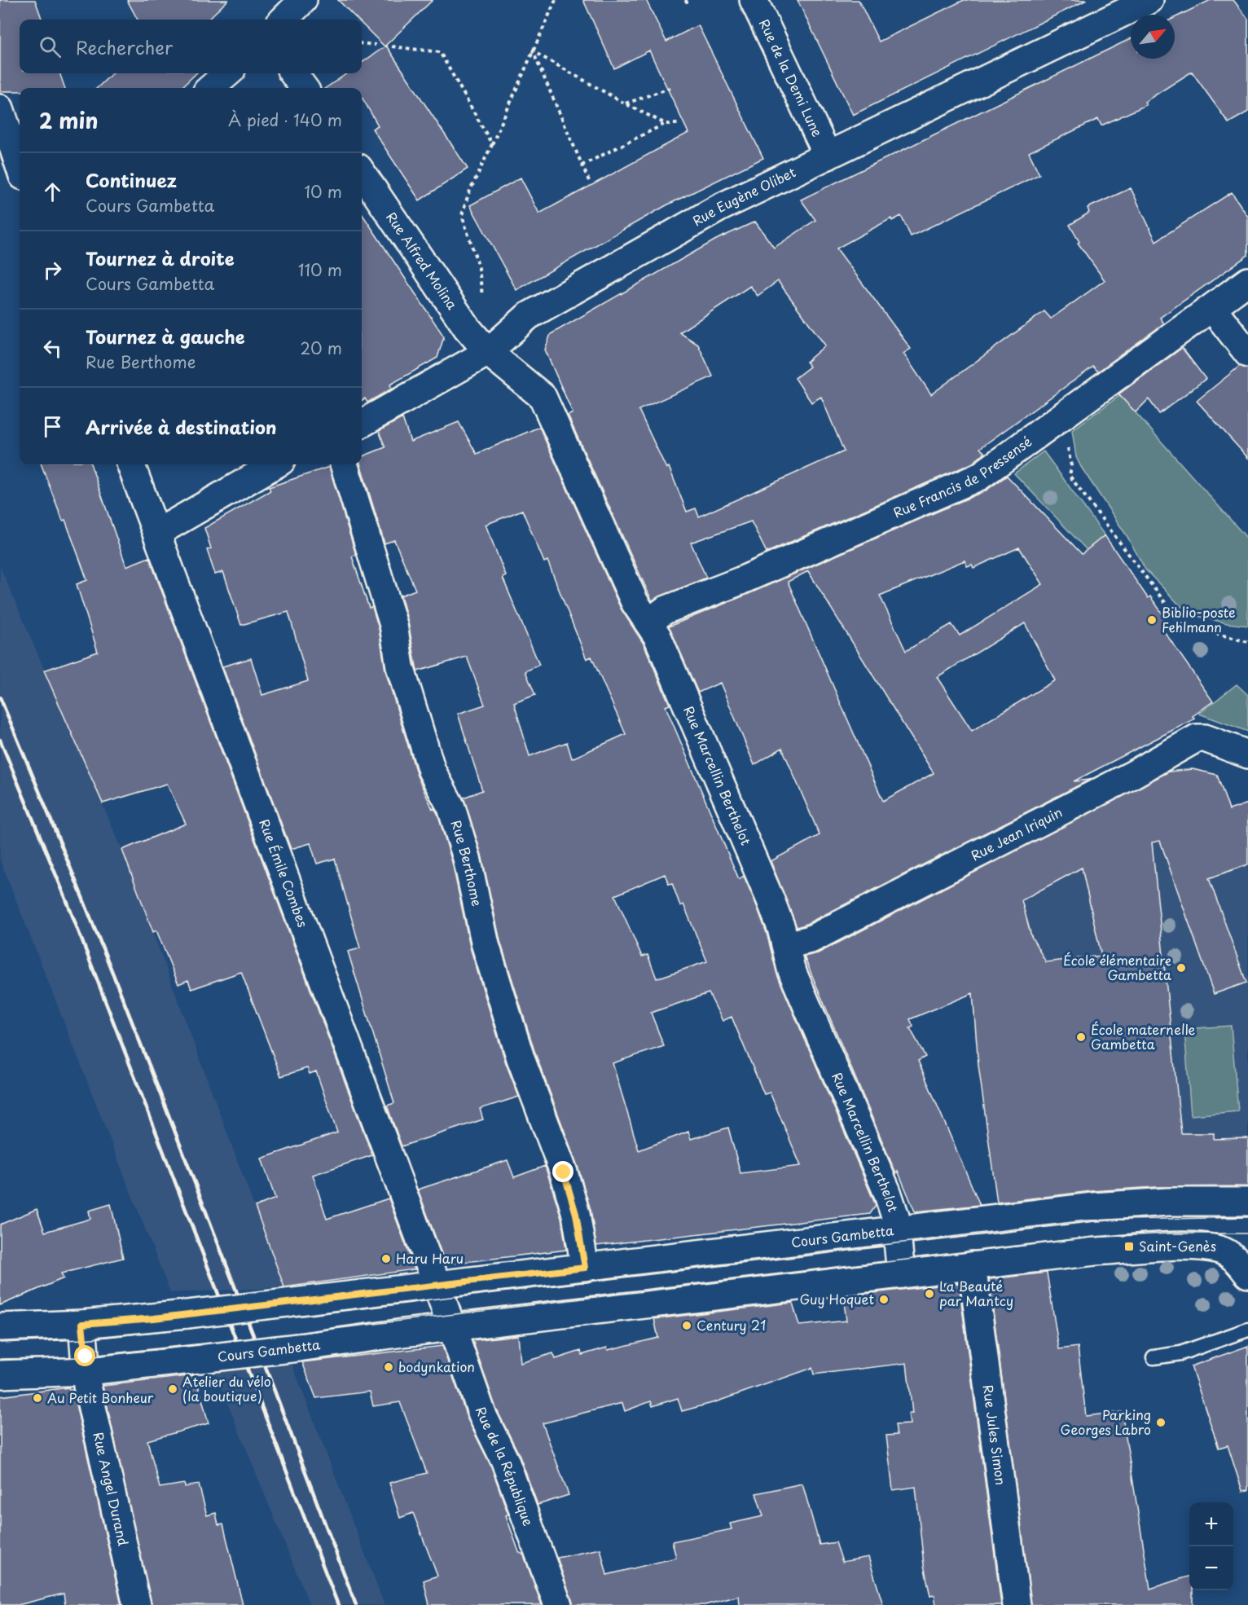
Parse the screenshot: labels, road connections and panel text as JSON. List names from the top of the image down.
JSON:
{
  "streets": {
    "street": [
      "Rue de la Demi Lune",
      "Rue Eugène Olibet",
      "Rue Alfred Molina",
      "Rue Francis de Pressensé",
      "Rue Marcellin Berthelot",
      "Rue Jean Iriquin",
      "Rue Berthome",
      "Rue Émile Combes",
      "Cours Gambetta",
      "Rue Jules Simon",
      "Rue de la République",
      "Rue Angel Durand"
    ]
  },
  "crossings": [
    ["Rue de la Demi Lune", "Rue Eugène Olibet"],
    ["Rue Eugène Olibet", "Rue Alfred Molina"],
    ["Rue Eugène Olibet", "Rue Marcellin Berthelot"],
    ["Rue Alfred Molina", "Rue Marcellin Berthelot"],
    ["Rue Francis de Pressensé", "Rue Marcellin Berthelot"],
    ["Rue Marcellin Berthelot", "Rue Jean Iriquin"],
    ["Rue Marcellin Berthelot", "Cours Gambetta"],
    ["Rue Berthome", "Cours Gambetta"],
    ["Rue Émile Combes", "Cours Gambetta"],
    ["Cours Gambetta", "Rue Jules Simon"],
    ["Cours Gambetta", "Rue de la République"],
    ["Cours Gambetta", "Rue Angel Durand"]
  ],
  "places": {
    "other": [
      "Biblio-poste Fehlmann",
      "École élémentaire Gambetta",
      "École maternelle Gambetta",
      "Haru Haru",
      "La Beauté par Mantcy",
      "Guy Hoquet",
      "Century 21",
      "bodynkation",
      "Atelier du vélo (la boutique)",
      "Au Petit Bonheur",
      "Parking Georges Labro"
    ],
    "transit": ["Saint-Genès"]
  },
  "north": "top right",
  "page": {
    "search": "Rechercher",
    "heading": ["2 min", "À pied · 140 m"],
    "list": [
      ["Continuez", "Cours Gambetta", "10 m"],
      ["Tournez à droite", "Cours Gambetta", "110 m"],
      ["Tournez à gauche", "Rue Berthome", "20 m"],
      "Arrivée à destination"
    ],
    "map_buttons": ["+", "−"]
  }
}
